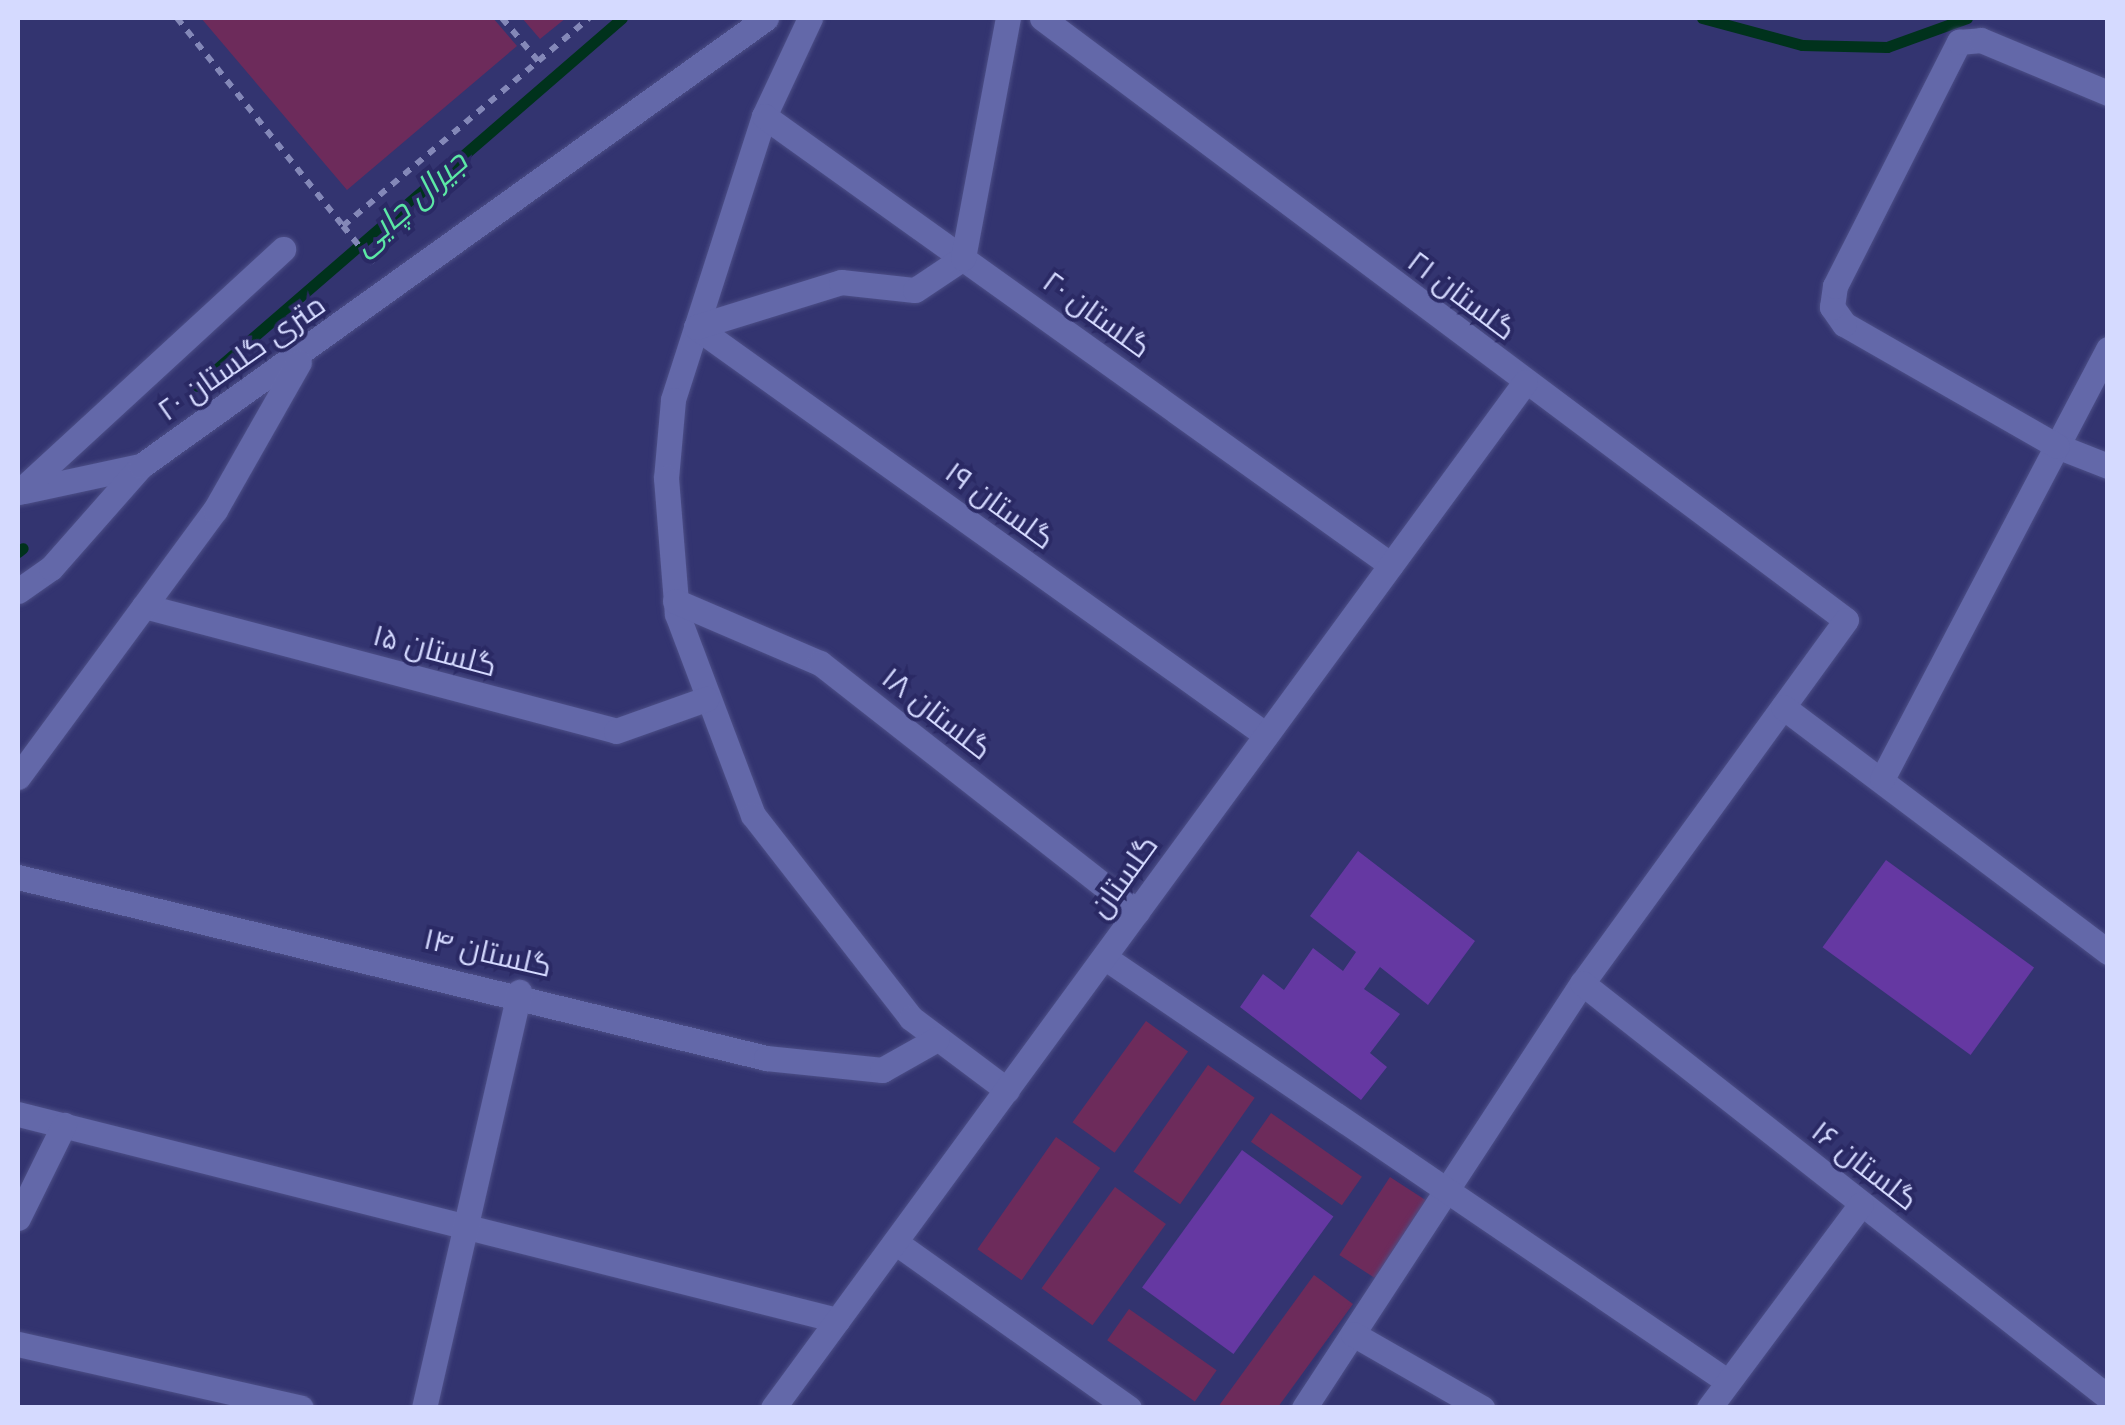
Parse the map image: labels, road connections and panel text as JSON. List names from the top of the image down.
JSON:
{
  "streets": {
    "street": [
      "گلستان ۲۱",
      "گلستان ۲۰",
      "۲۰ متری گلستان",
      "گلستان ۱۹",
      "گلستان ۱۵",
      "گلستان ۱۸",
      "گلستان",
      "گلستان ۱۴",
      "گلستان ۱۶"
    ]
  },
  "crossings": [
    ["گلستان ۲۱", "گلستان"],
    ["گلستان ۲۰", "گلستان"],
    ["گلستان ۱۹", "گلستان"],
    ["گلستان ۱۸", "گلستان"]
  ],
  "water": ["جیرال چایی"]
}
